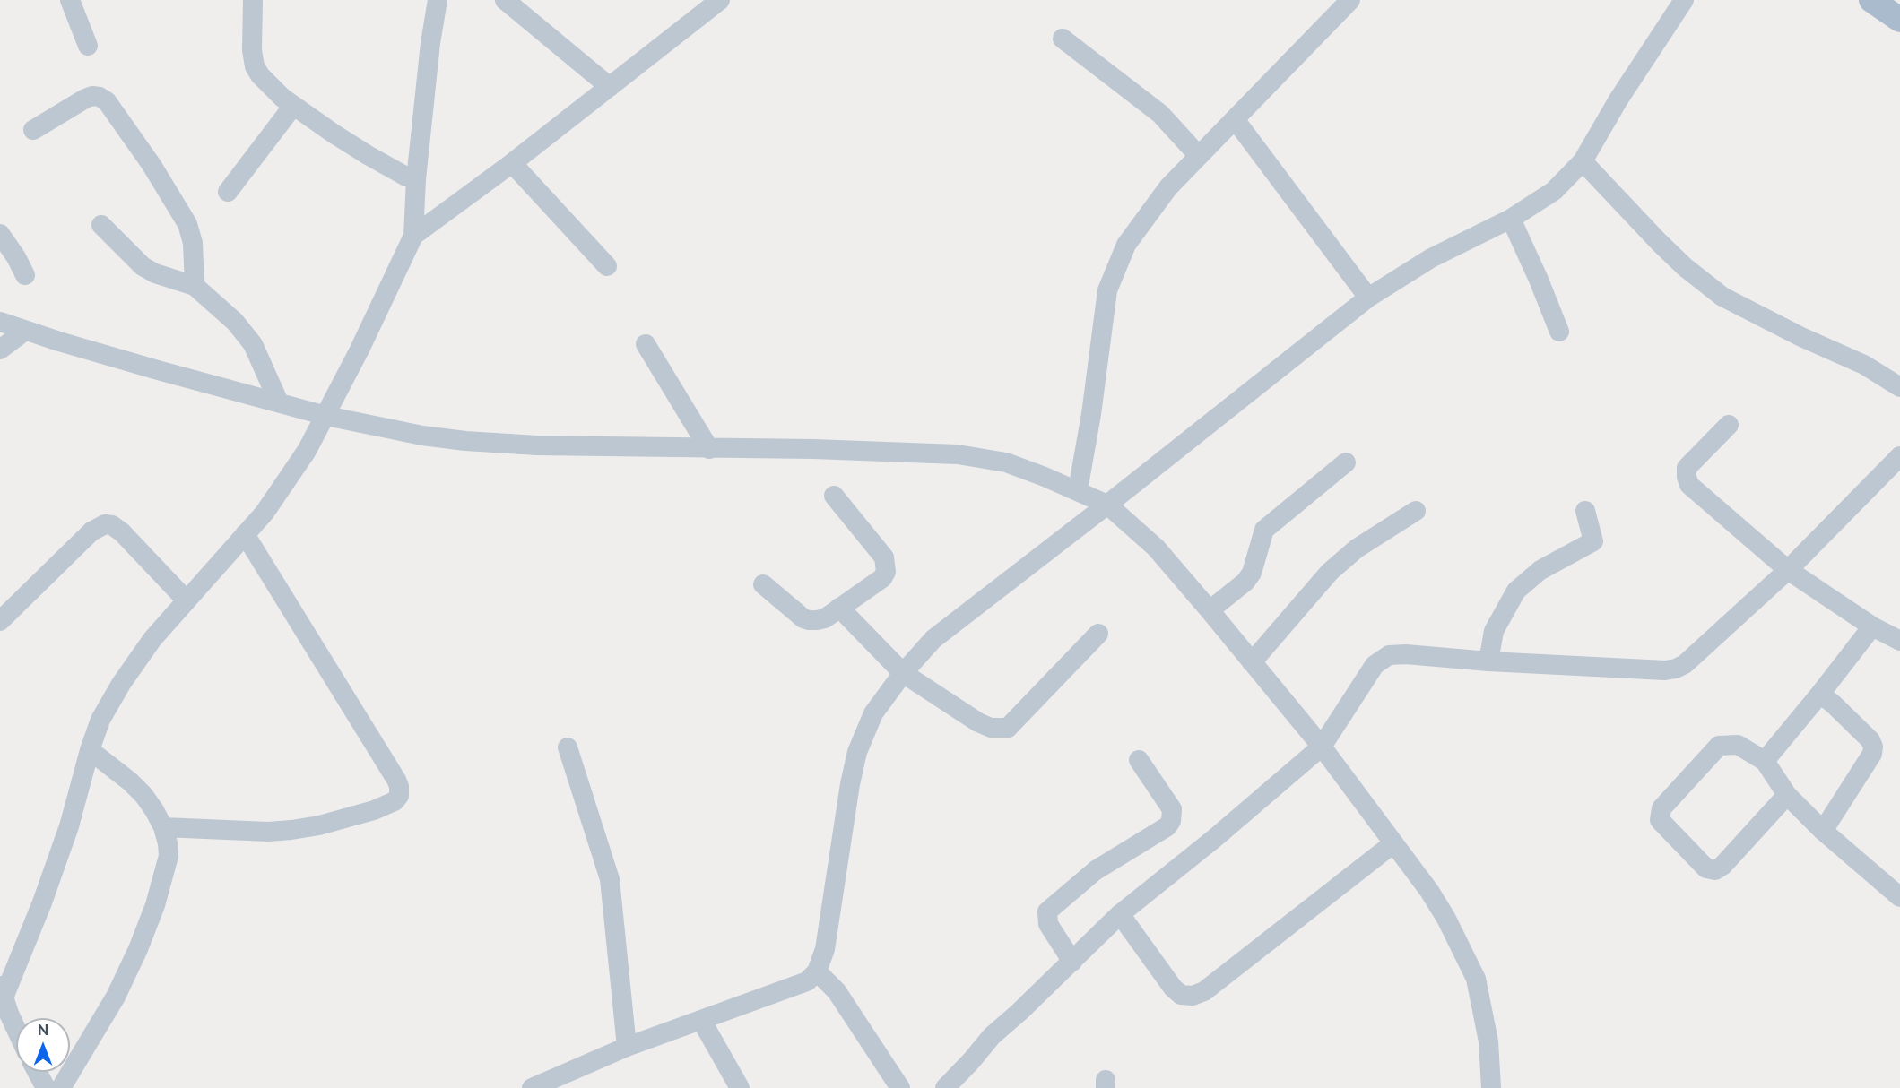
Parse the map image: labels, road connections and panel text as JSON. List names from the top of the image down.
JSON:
{
  "north": "top"
}
